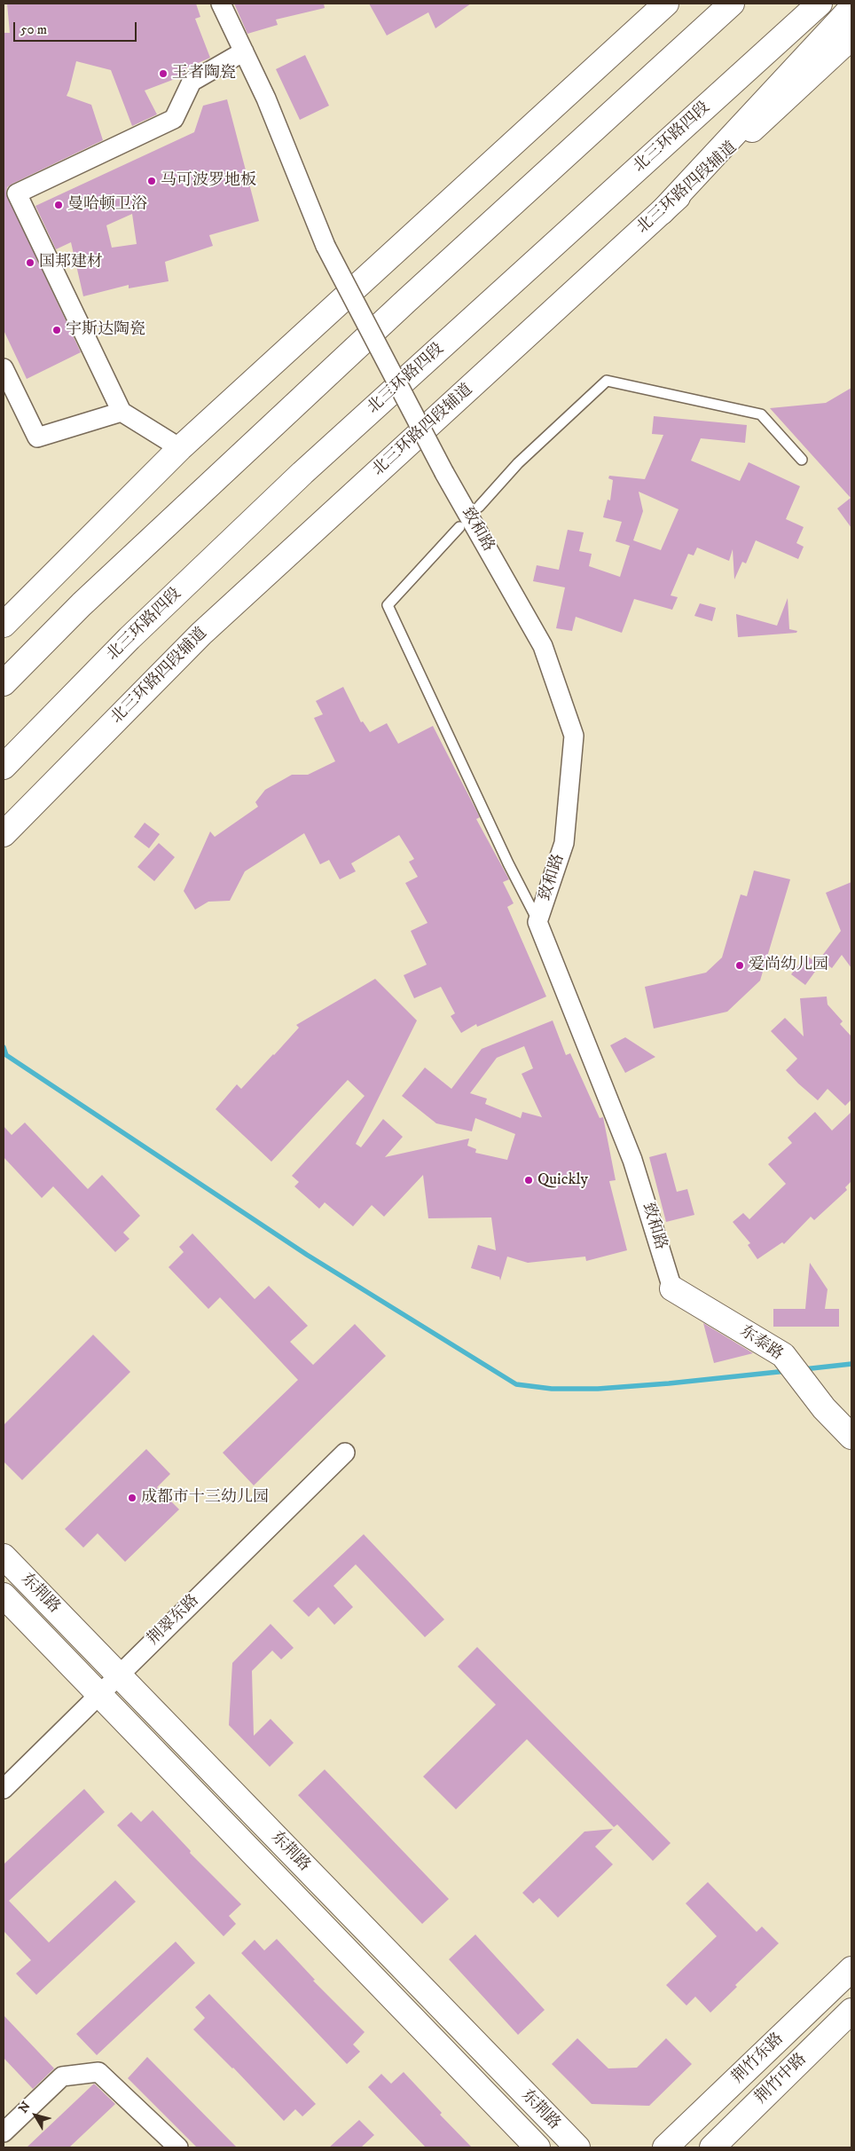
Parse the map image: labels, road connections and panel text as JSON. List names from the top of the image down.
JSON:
{
  "streets": {
    "main road": [
      "北三环路四段",
      "北三环路四段辅道",
      "东泰路",
      "东荆路",
      "荆竹东路",
      "荆竹中路"
    ],
    "street": ["致和路", "荆翠东路"]
  },
  "crossings": [
    ["致和路", "东泰路"],
    ["东荆路", "荆翠东路"]
  ],
  "places": [
    "王者陶瓷",
    "马可波罗地板",
    "曼哈顿卫浴",
    "国邦建材",
    "宇斯达陶瓷",
    "爱尚幼儿园",
    "Quickly",
    "成都市十三幼儿园"
  ],
  "scale_bar": "50 m",
  "north": "top left"
}
